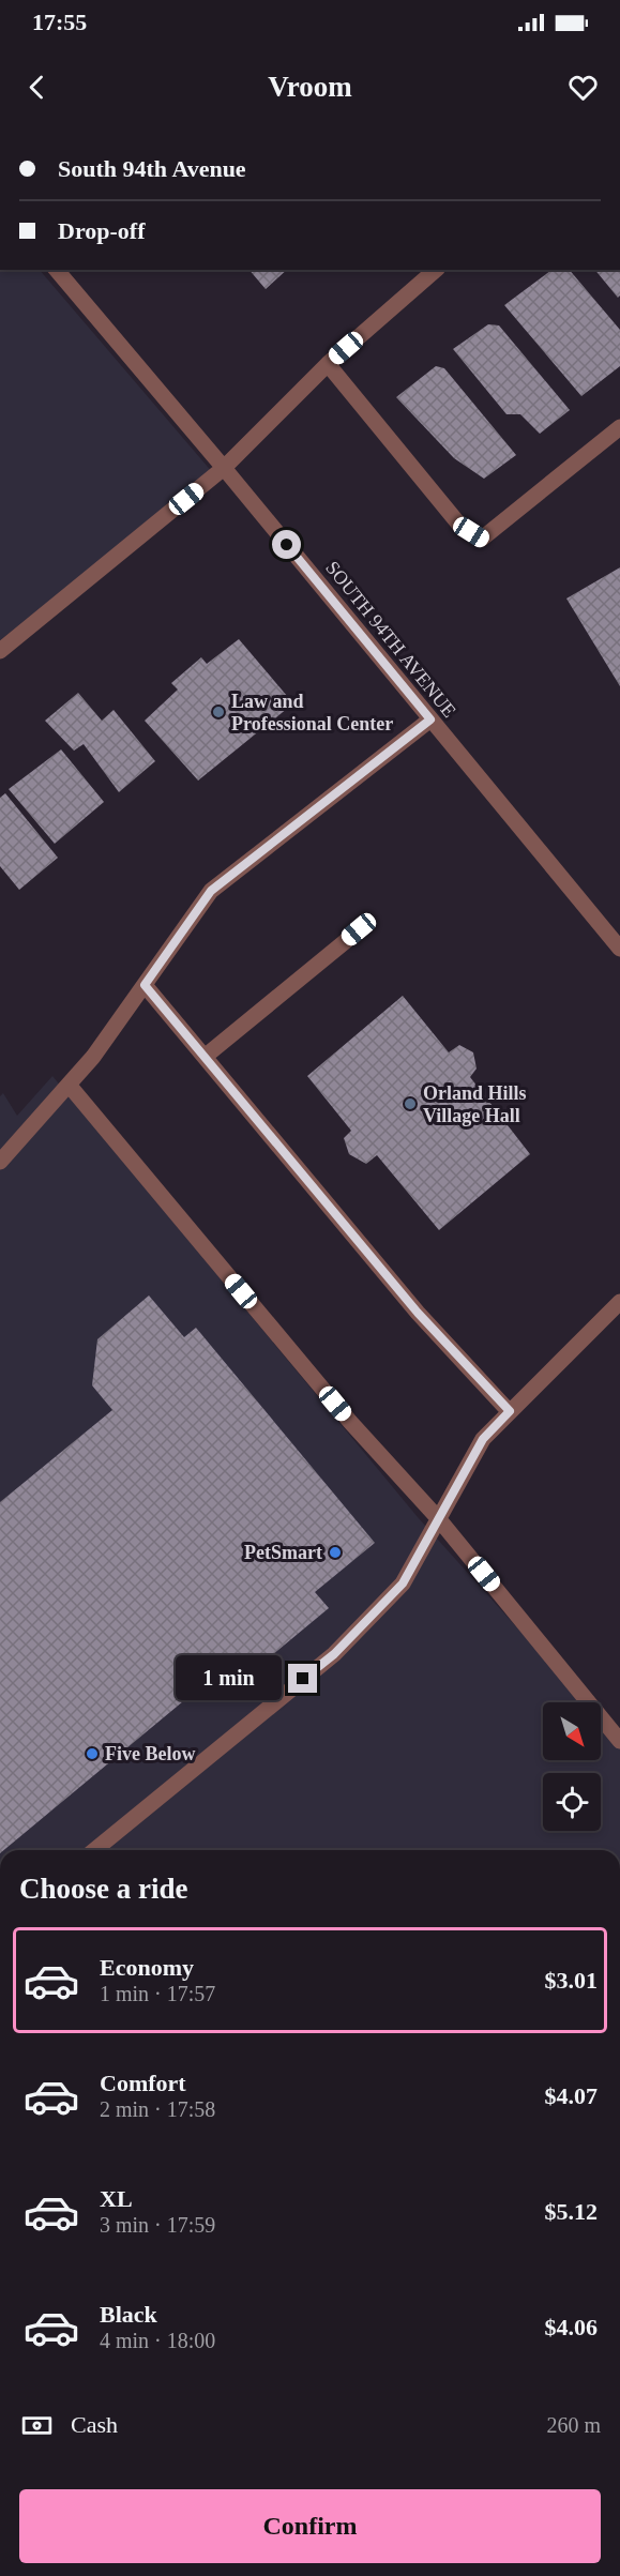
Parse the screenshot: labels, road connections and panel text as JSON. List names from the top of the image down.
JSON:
{
  "streets": {
    "street": ["SOUTH 94TH AVENUE"]
  },
  "places": [
    "Law and Professional Center",
    "Orland Hills Village Hall",
    "PetSmart",
    "Five Below"
  ],
  "north": "bottom right",
  "page": {
    "status": "17:55",
    "header": "Vroom",
    "banner": ["South 94th Avenue", "Drop-off"],
    "bubble": "1 min",
    "heading": "Choose a ride",
    "list": [
      {
        "name": "Economy",
        "note": "1 min · 17:57",
        "value": "$3.01"
      },
      {
        "name": "Comfort",
        "note": "2 min · 17:58",
        "value": "$4.07"
      },
      {
        "name": "XL",
        "note": "3 min · 17:59",
        "value": "$5.12"
      },
      {
        "name": "Black",
        "note": "4 min · 18:00",
        "value": "$4.06"
      }
    ],
    "pay": ["Cash", "260 m"],
    "buttons": "Confirm"
  }
}
